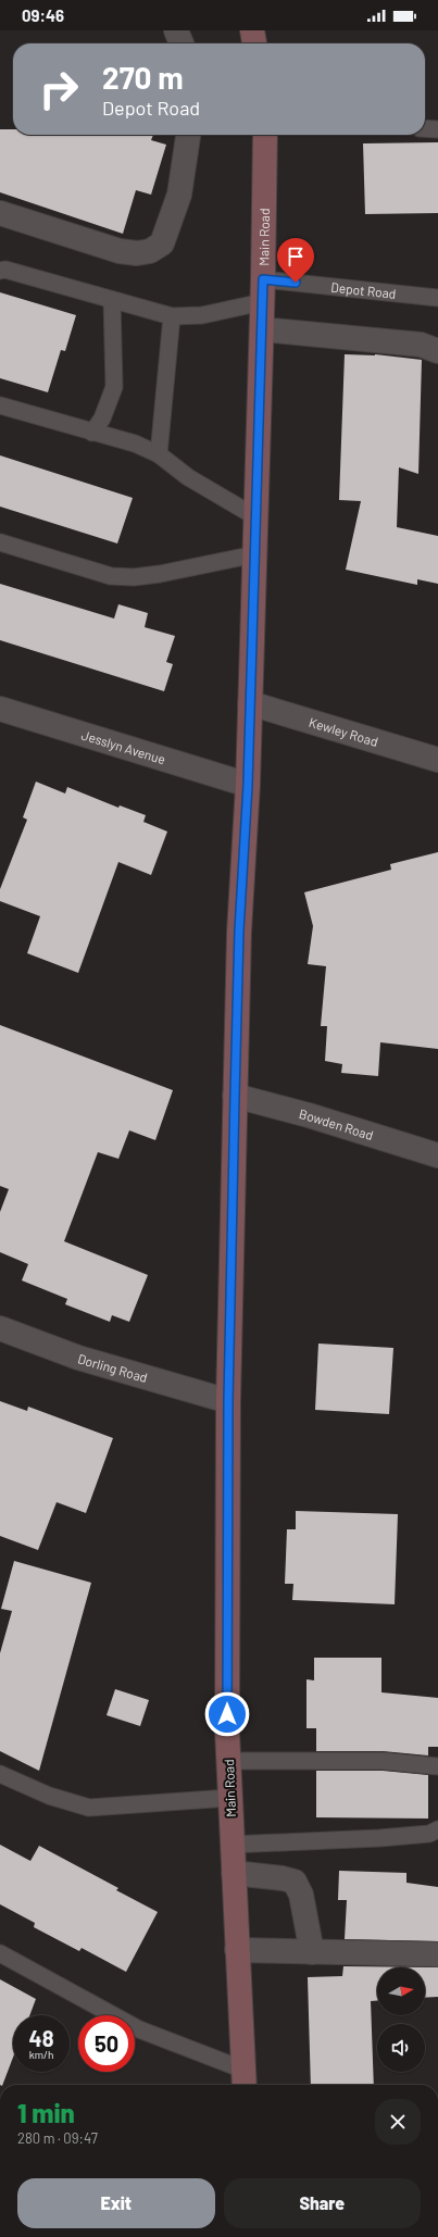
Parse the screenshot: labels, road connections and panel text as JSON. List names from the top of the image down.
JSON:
{
  "streets": {
    "main road": ["Main Road"],
    "street": [
      "Kewley Road",
      "Jesslyn Avenue",
      "Bowden Road",
      "Dorling Road"
    ],
    "lane": ["Depot Road"]
  },
  "crossings": [
    ["Main Road", "Depot Road"],
    ["Main Road", "Kewley Road"],
    ["Main Road", "Jesslyn Avenue"],
    ["Main Road", "Bowden Road"],
    ["Main Road", "Dorling Road"]
  ],
  "north": "right",
  "page": {
    "status": "09:46",
    "turn": ["270 m", "Depot Road"],
    "speed": "48 km/h",
    "limit": "50",
    "heading": ["1 min", "280 m · 09:47"],
    "buttons": ["Exit", "Share"]
  }
}
